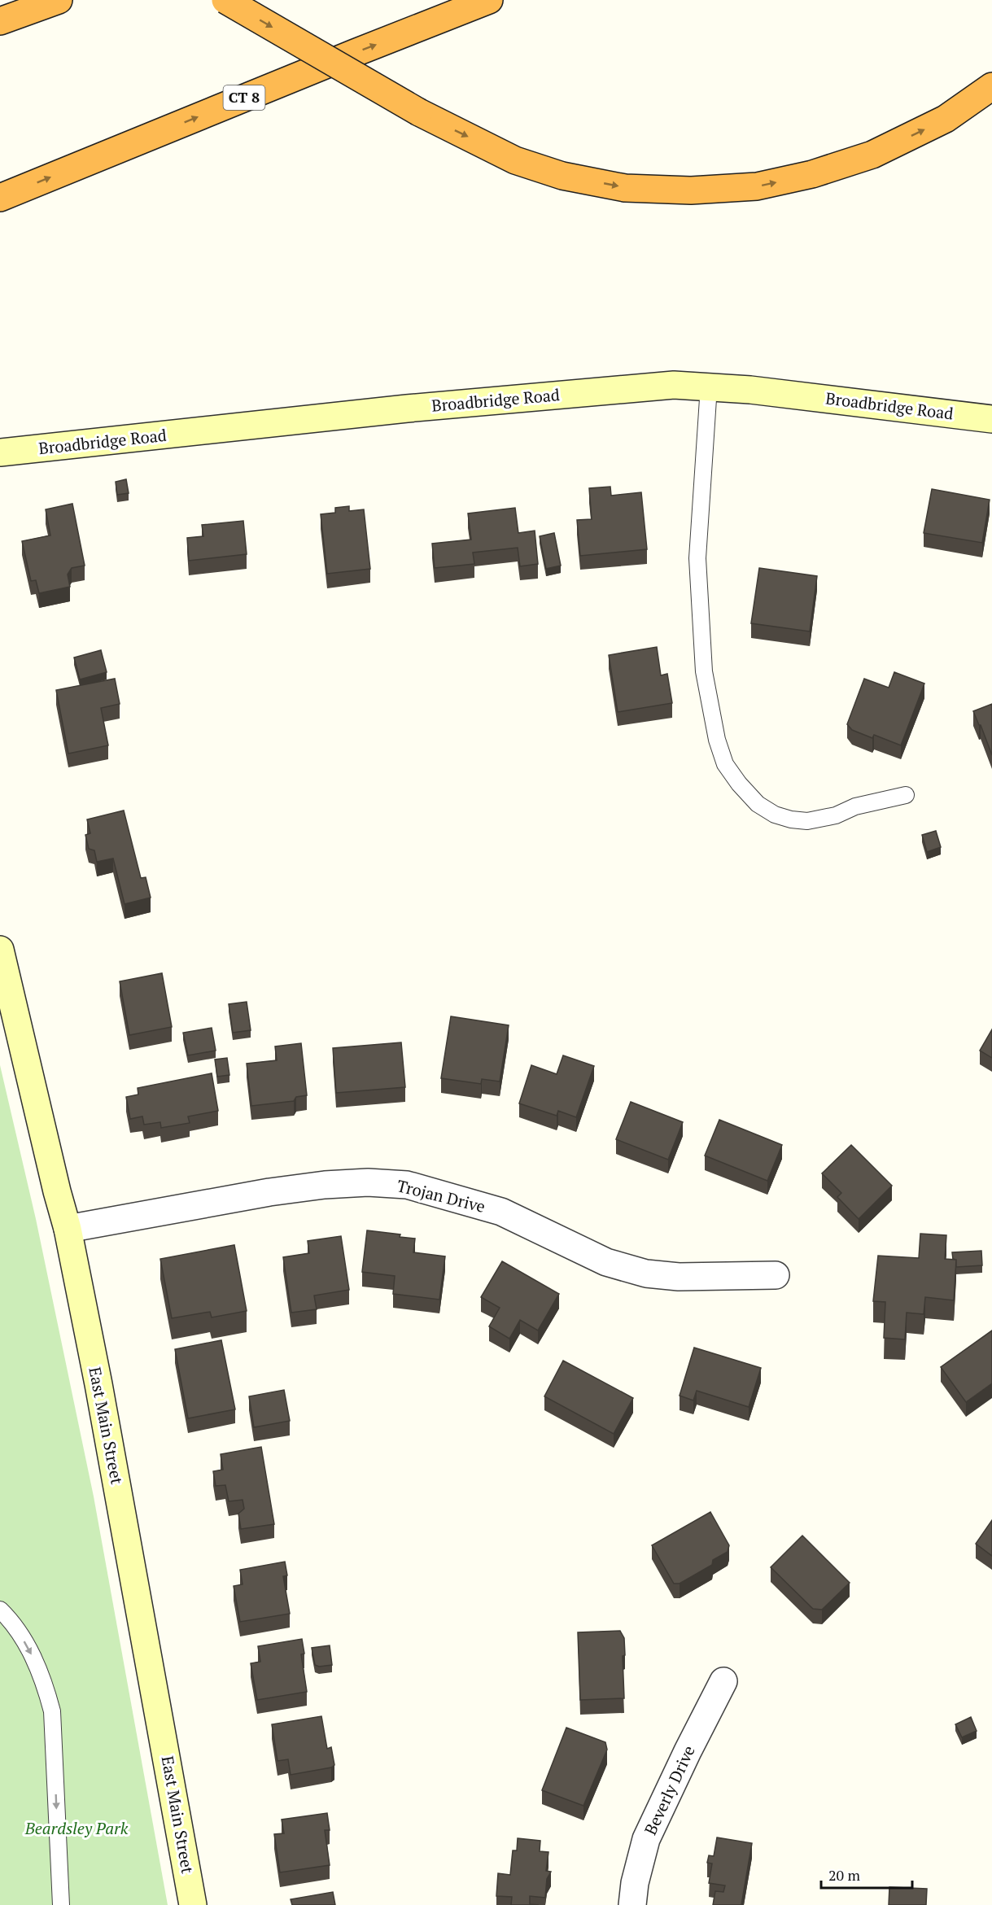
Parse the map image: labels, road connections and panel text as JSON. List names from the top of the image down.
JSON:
{
  "streets": {
    "highway": ["CT 8"],
    "main road": ["Broadbridge Road", "East Main Street"],
    "street": ["Trojan Drive", "Beverly Drive"]
  },
  "crossings": [
    ["Trojan Drive", "East Main Street"]
  ],
  "parks": ["Beardsley Park"],
  "scale_bar": "20 m"
}
